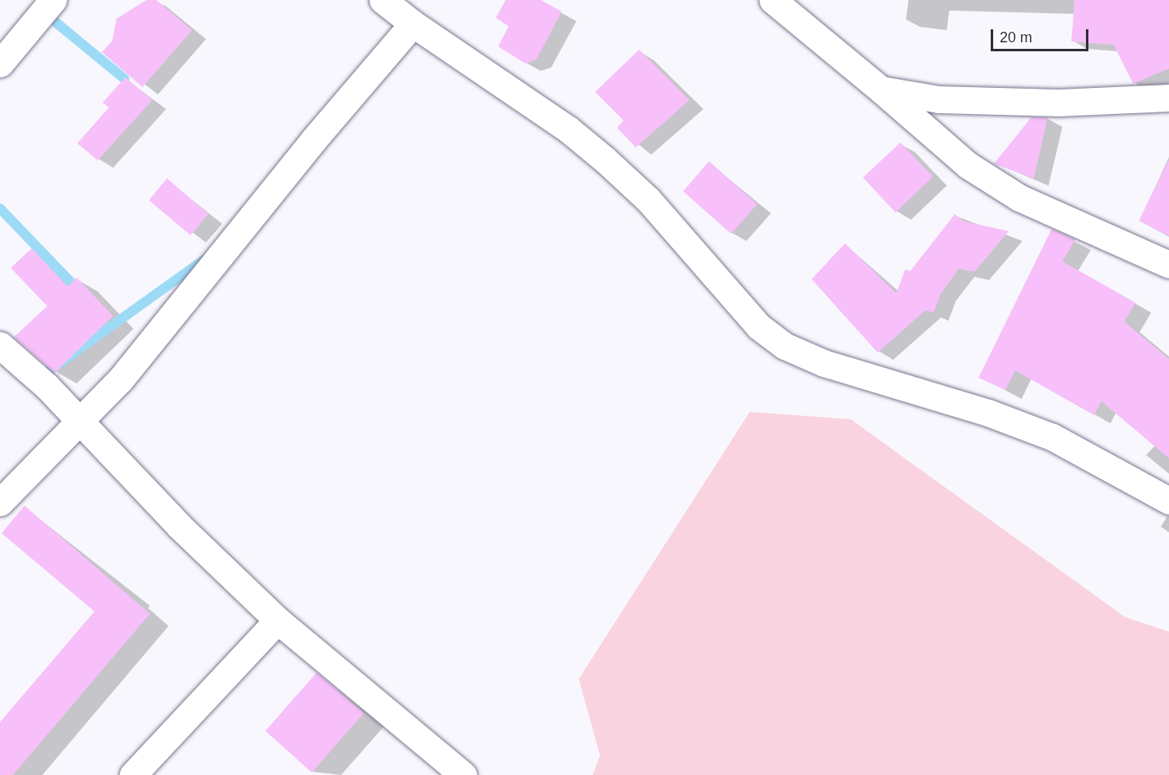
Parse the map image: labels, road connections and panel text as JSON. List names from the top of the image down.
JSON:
{
  "scale_bar": "20 m"
}
